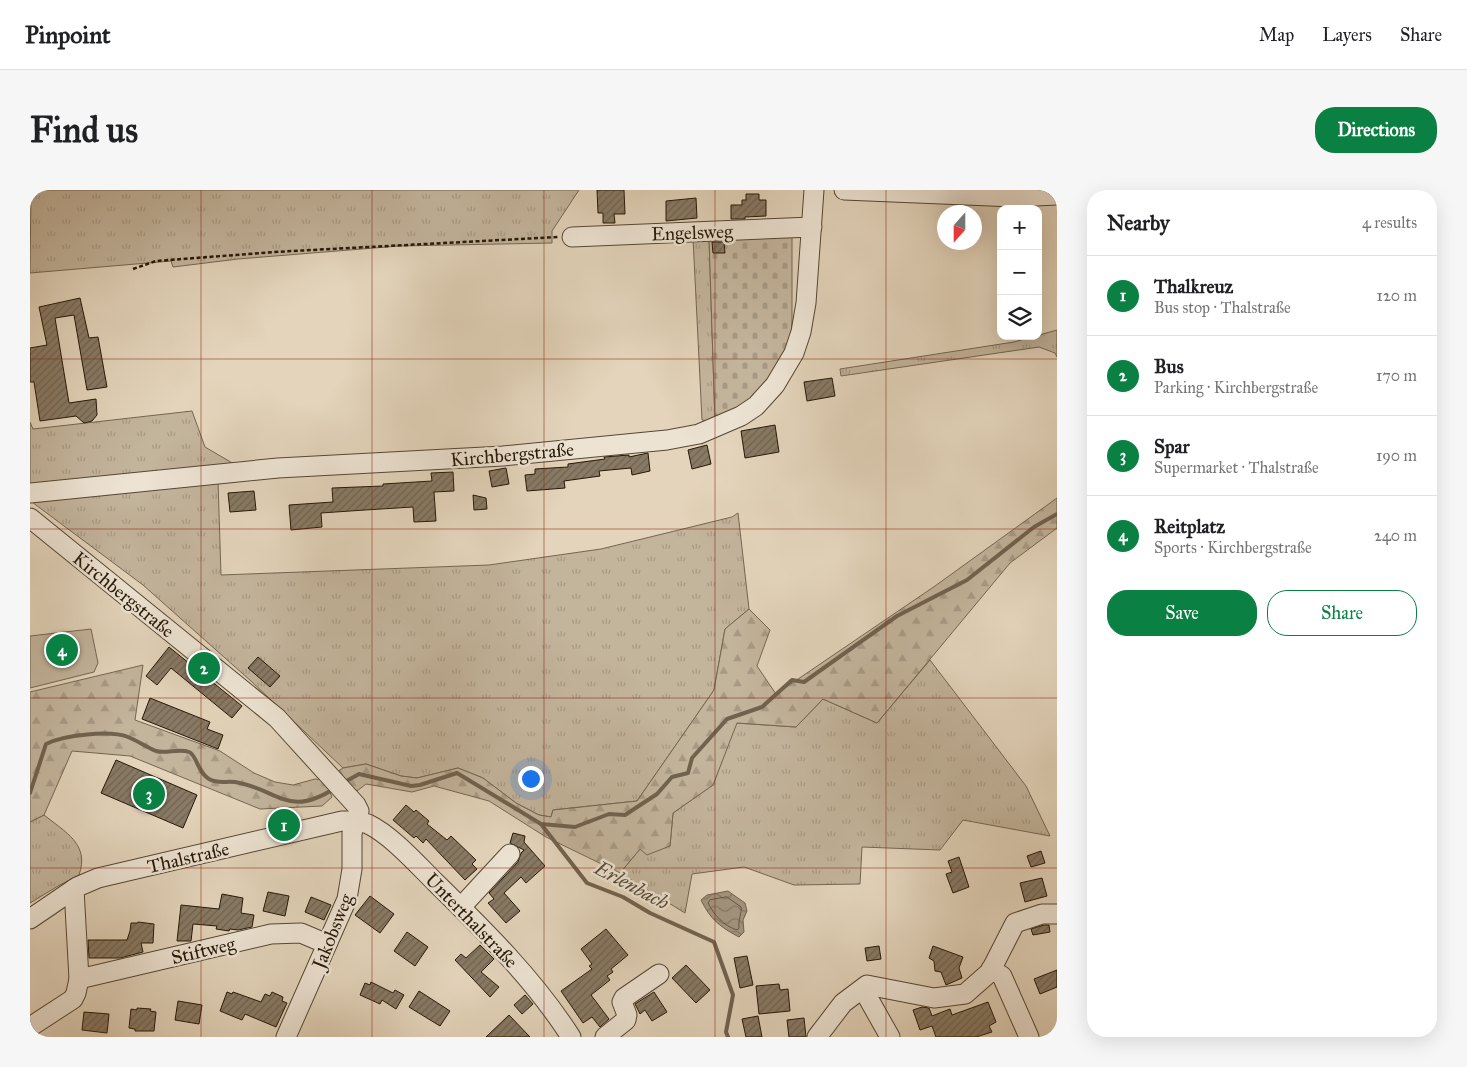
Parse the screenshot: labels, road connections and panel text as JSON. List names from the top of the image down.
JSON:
{
  "streets": {
    "street": [
      "Engelsweg",
      "Kirchbergstraße",
      "Thalstraße",
      "Unterthalstraße",
      "Jakobsweg",
      "Stiftweg"
    ]
  },
  "crossings": [
    ["Engelsweg", "Kirchbergstraße"],
    ["Kirchbergstraße", "Thalstraße"],
    ["Kirchbergstraße", "Unterthalstraße"],
    ["Kirchbergstraße", "Jakobsweg"],
    ["Thalstraße", "Unterthalstraße"],
    ["Thalstraße", "Jakobsweg"],
    ["Unterthalstraße", "Jakobsweg"],
    ["Jakobsweg", "Stiftweg"]
  ],
  "water": ["Erlenbach"],
  "north": "bottom",
  "page": {
    "header": "Pinpoint",
    "nav": ["Map", "Layers", "Share"],
    "buttons": [
      "Directions",
      ["Save", "Share"]
    ],
    "title": "Find us",
    "heading": ["Nearby", "4 results"],
    "map_buttons": ["+", "−"],
    "list": [
      {
        "mark": "1",
        "name": "Thalkreuz",
        "note": "Bus stop · Thalstraße",
        "value": "120 m"
      },
      {
        "mark": "2",
        "name": "Bus",
        "note": "Parking · Kirchbergstraße",
        "value": "170 m"
      },
      {
        "mark": "3",
        "name": "Spar",
        "note": "Supermarket · Thalstraße",
        "value": "190 m"
      },
      {
        "mark": "4",
        "name": "Reitplatz",
        "note": "Sports · Kirchbergstraße",
        "value": "240 m"
      }
    ],
    "pins": [
      "4",
      "2",
      "3",
      "1"
    ]
  }
}
